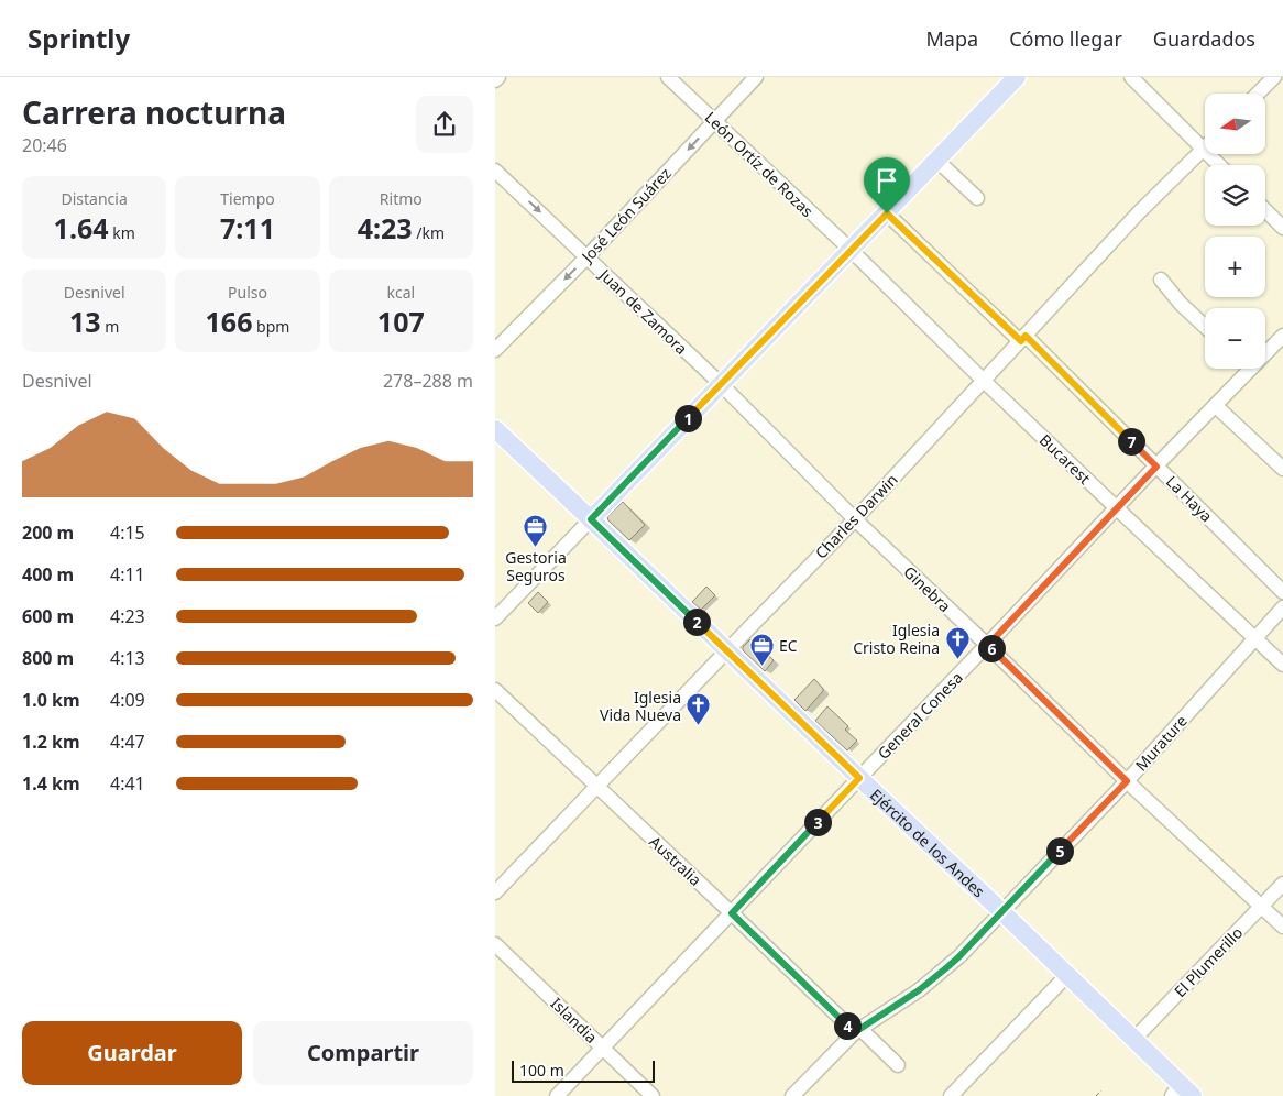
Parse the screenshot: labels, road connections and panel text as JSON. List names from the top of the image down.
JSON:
{
  "streets": {
    "main road": ["Ejército de los Andes"],
    "street": [
      "León Ortíz de Rozas",
      "José León Suárez",
      "Juan de Zamora",
      "Bucarest",
      "La Haya",
      "Charles Darwin",
      "Ginebra",
      "General Conesa",
      "Murature",
      "Australia",
      "El Plumerillo",
      "Islandia"
    ]
  },
  "crossings": [
    ["León Ortíz de Rozas", "José León Suárez"],
    ["León Ortíz de Rozas", "Bucarest"],
    ["José León Suárez", "Juan de Zamora"],
    ["Juan de Zamora", "Ginebra"],
    ["Bucarest", "Charles Darwin"],
    ["Bucarest", "General Conesa"],
    ["Bucarest", "Murature"],
    ["La Haya", "Charles Darwin"],
    ["La Haya", "General Conesa"],
    ["Charles Darwin", "Ginebra"],
    ["Charles Darwin", "Ejército de los Andes"],
    ["Charles Darwin", "Australia"],
    ["Ginebra", "General Conesa"],
    ["Ginebra", "Murature"],
    ["Ginebra", "El Plumerillo"],
    ["General Conesa", "Ejército de los Andes"],
    ["General Conesa", "Australia"],
    ["General Conesa", "Islandia"],
    ["Murature", "Ejército de los Andes"],
    ["Murature", "Australia"],
    ["Ejército de los Andes", "El Plumerillo"]
  ],
  "one_way": ["José León Suárez", "Juan de Zamora"],
  "places": {
    "office": ["Gestoria Seguros", "EC"],
    "church": ["Iglesia Cristo Reina", "Iglesia Vida Nueva"]
  },
  "scale_bar": "100 m",
  "north": "left",
  "page": {
    "header": "Sprintly",
    "nav": ["Mapa", "Cómo llegar", "Guardados"],
    "heading": ["Carrera nocturna", "20:46"],
    "map_buttons": ["+", "−"],
    "stats": [
      ["Distancia", "1.64 km"],
      ["Tiempo", "7:11"],
      ["Ritmo", "4:23 /km"],
      ["Desnivel", "13 m"],
      ["Pulso", "166 bpm"],
      ["kcal", "107"]
    ],
    "chart": ["Desnivel", "278–288 m"],
    "pins": [
      "1",
      "7",
      "2",
      "6",
      "3",
      "5",
      "4"
    ],
    "list": [
      {
        "name": "200 m",
        "note": "4:15"
      },
      {
        "name": "400 m",
        "note": "4:11"
      },
      {
        "name": "600 m",
        "note": "4:23"
      },
      {
        "name": "800 m",
        "note": "4:13"
      },
      {
        "name": "1.0 km",
        "note": "4:09"
      },
      {
        "name": "1.2 km",
        "note": "4:47"
      },
      {
        "name": "1.4 km",
        "note": "4:41"
      }
    ],
    "buttons": ["Guardar", "Compartir"],
    "scale": "100 m"
  }
}
